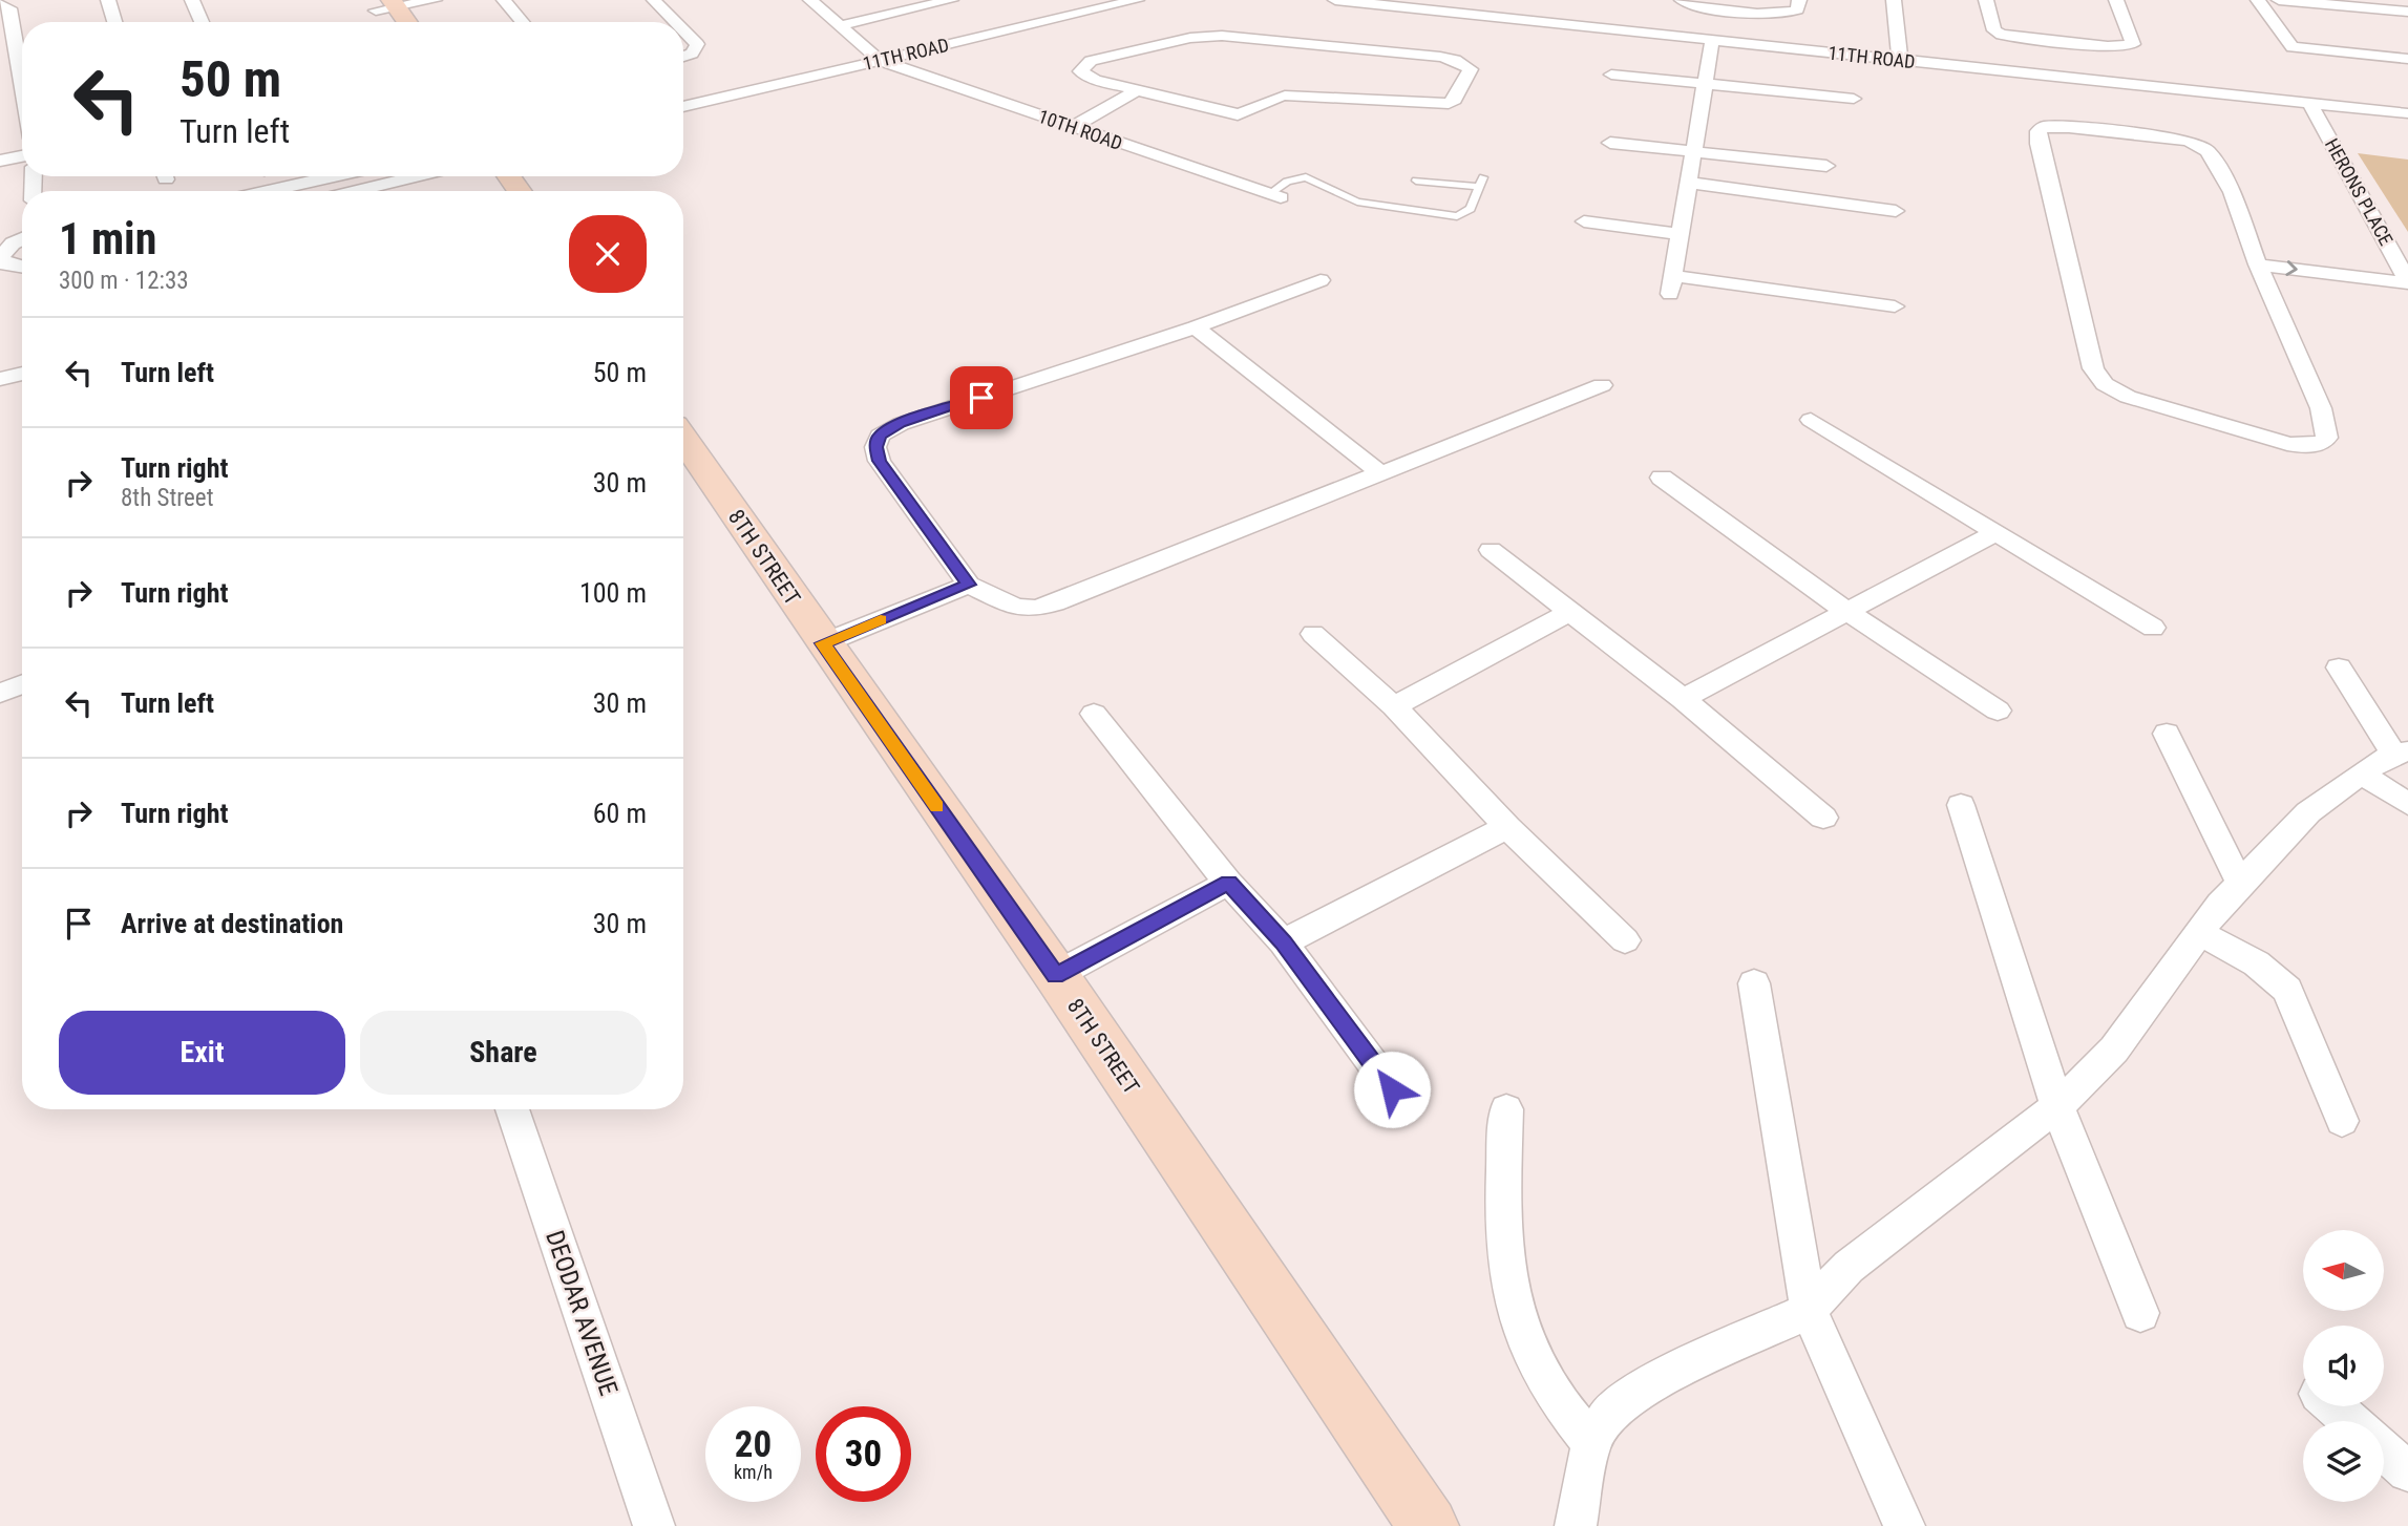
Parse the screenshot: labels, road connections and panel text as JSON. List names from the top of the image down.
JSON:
{
  "streets": {
    "street": [
      "11TH ROAD",
      "10TH ROAD",
      "HERONS PLACE",
      "8TH STREET",
      "DEODAR AVENUE"
    ]
  },
  "crossings": [
    ["11TH ROAD", "10TH ROAD"],
    ["11TH ROAD", "HERONS PLACE"]
  ],
  "north": "left",
  "page": {
    "turn": ["50 m", "Turn left"],
    "heading": ["1 min", "300 m · 12:33"],
    "list": [
      {
        "name": "Turn left",
        "value": "50 m"
      },
      {
        "name": "Turn right",
        "note": "8th Street",
        "value": "30 m"
      },
      {
        "name": "Turn right",
        "value": "100 m"
      },
      {
        "name": "Turn left",
        "value": "30 m"
      },
      {
        "name": "Turn right",
        "value": "60 m"
      },
      {
        "name": "Arrive at destination",
        "value": "30 m"
      }
    ],
    "buttons": ["Exit", "Share"],
    "speed": "20 km/h",
    "limit": "30"
  }
}
